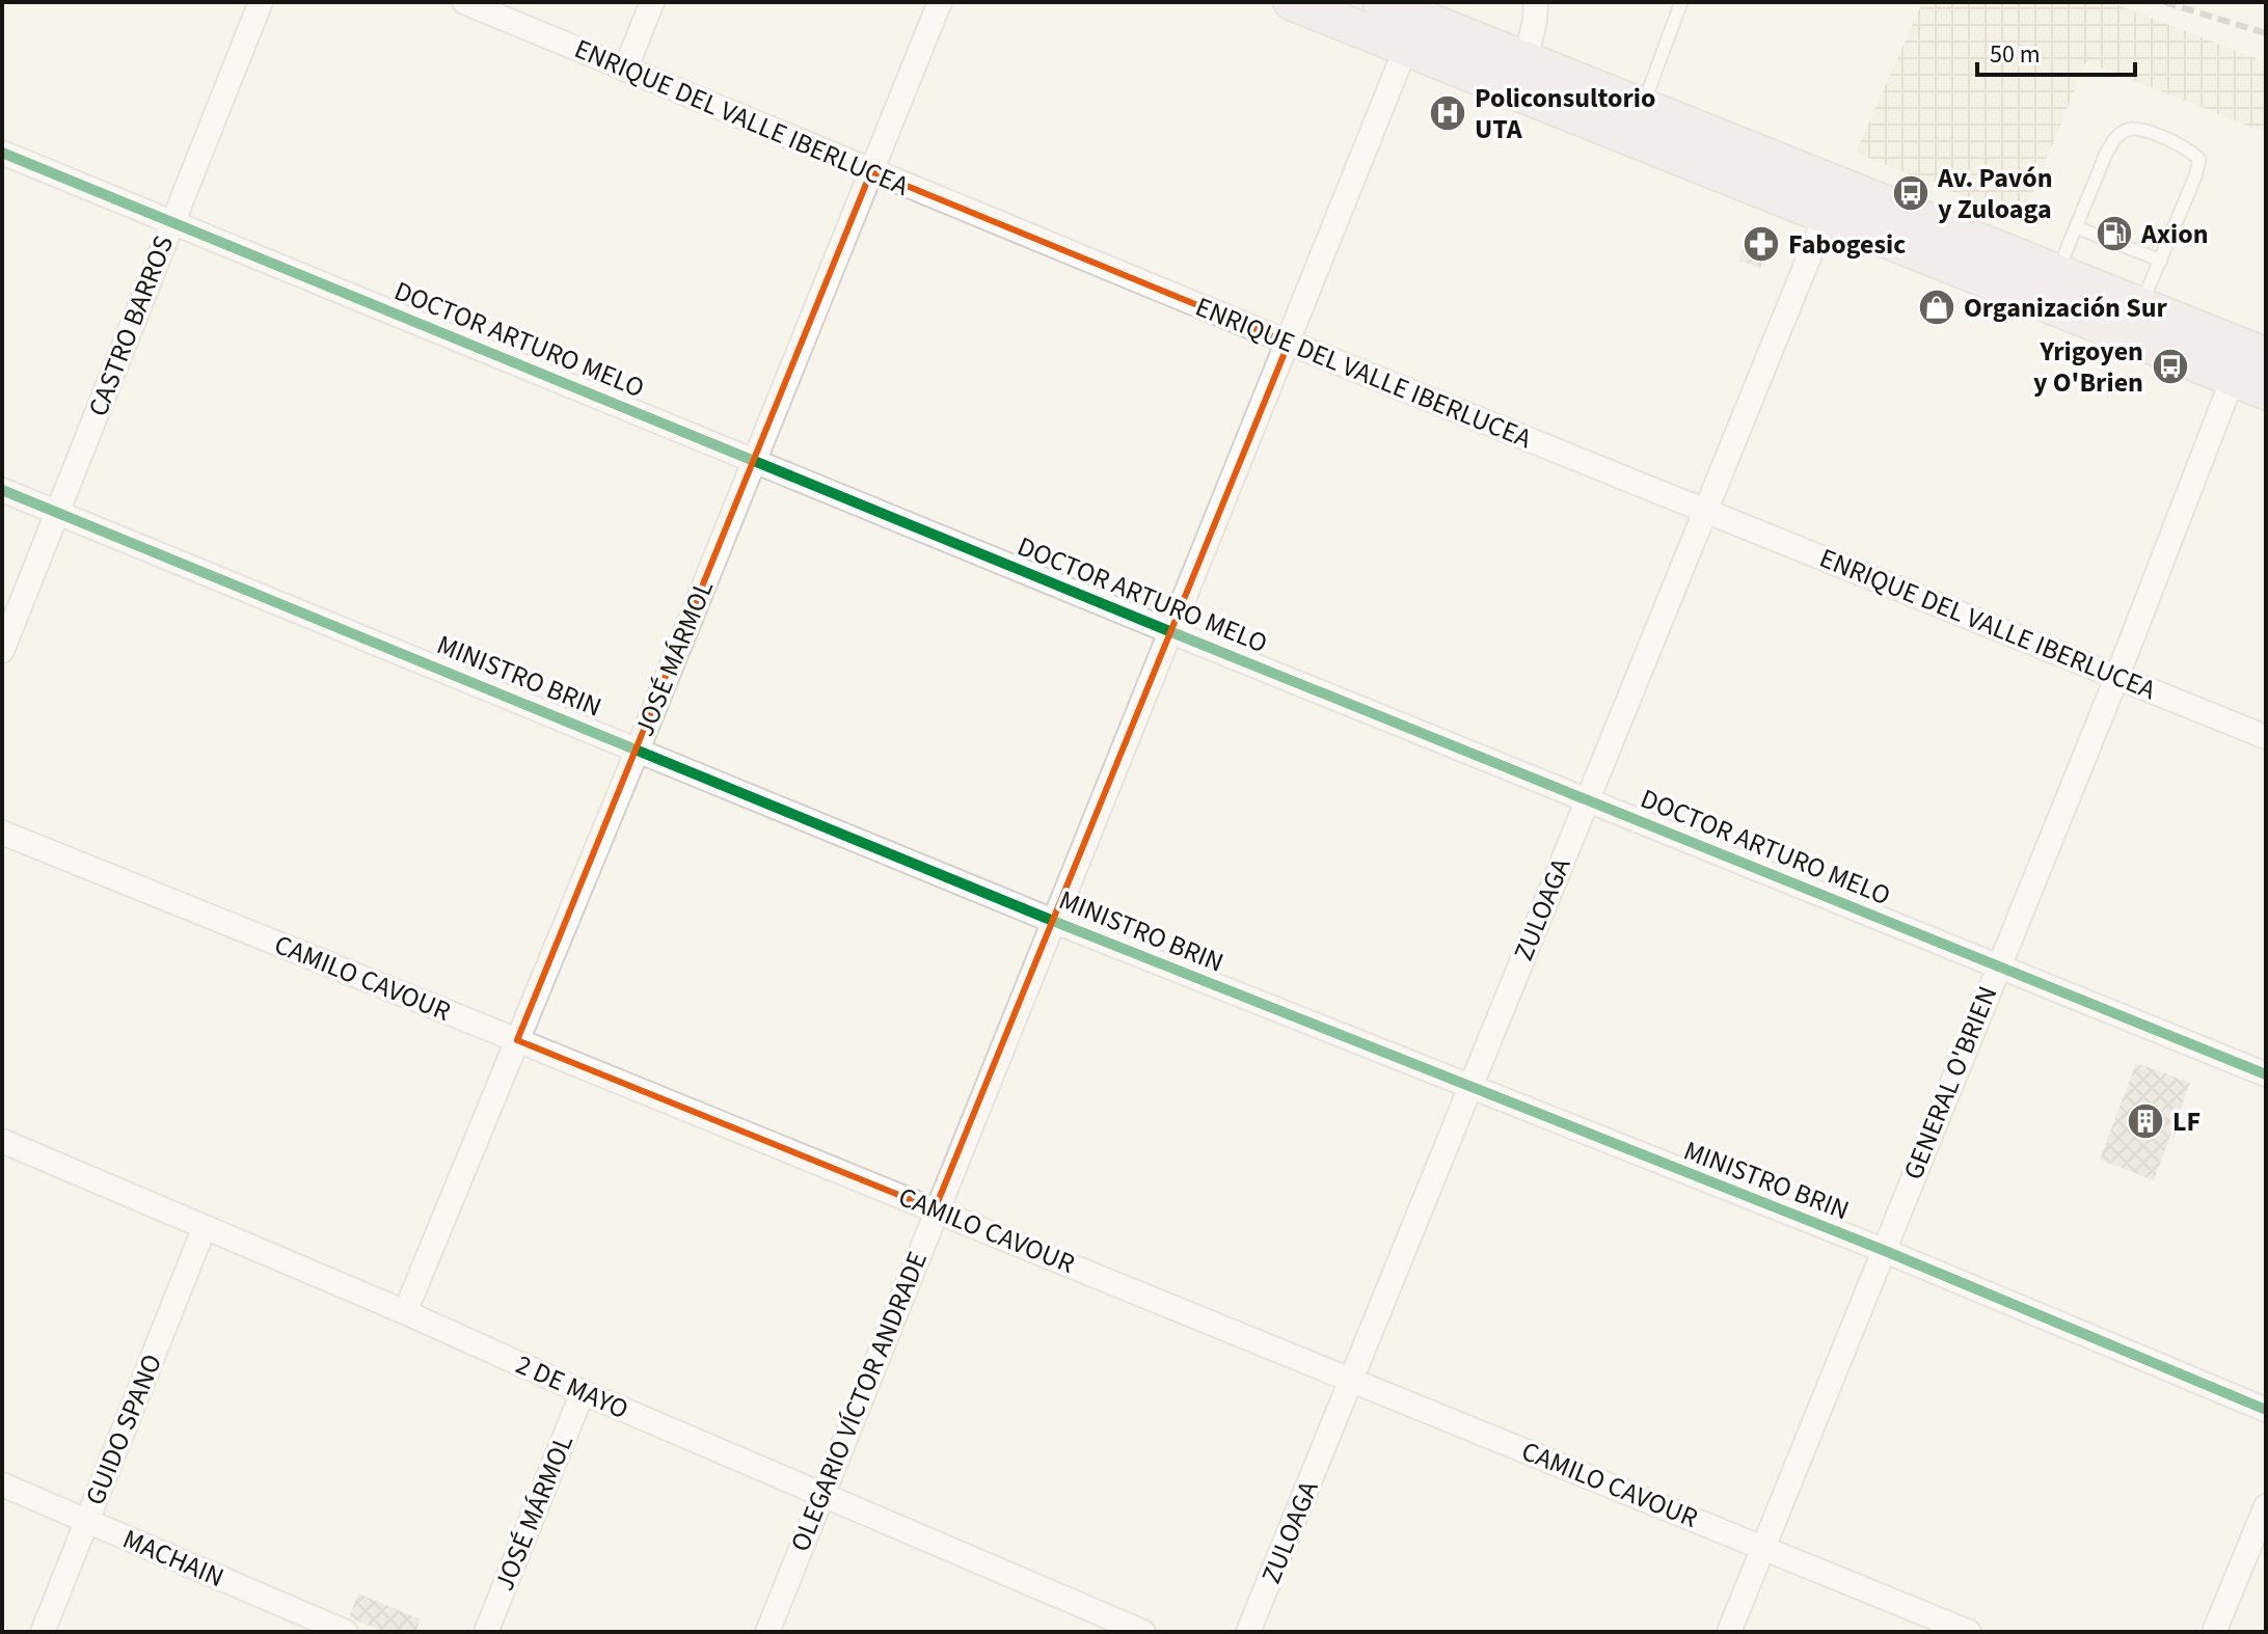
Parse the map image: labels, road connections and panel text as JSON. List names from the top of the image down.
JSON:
{
  "streets": {
    "street": [
      "ENRIQUE DEL VALLE IBERLUCEA",
      "CASTRO BARROS",
      "DOCTOR ARTURO MELO",
      "JOSÉ MÁRMOL",
      "MINISTRO BRIN",
      "ZULOAGA",
      "CAMILO CAVOUR",
      "GENERAL O'BRIEN",
      "2 DE MAYO",
      "OLEGARIO VÍCTOR ANDRADE",
      "GUIDO SPANO",
      "MACHAIN"
    ]
  },
  "crossings": [
    ["ENRIQUE DEL VALLE IBERLUCEA", "JOSÉ MÁRMOL"],
    ["ENRIQUE DEL VALLE IBERLUCEA", "ZULOAGA"],
    ["ENRIQUE DEL VALLE IBERLUCEA", "GENERAL O'BRIEN"],
    ["ENRIQUE DEL VALLE IBERLUCEA", "OLEGARIO VÍCTOR ANDRADE"],
    ["CASTRO BARROS", "DOCTOR ARTURO MELO"],
    ["CASTRO BARROS", "MINISTRO BRIN"],
    ["DOCTOR ARTURO MELO", "JOSÉ MÁRMOL"],
    ["DOCTOR ARTURO MELO", "ZULOAGA"],
    ["DOCTOR ARTURO MELO", "GENERAL O'BRIEN"],
    ["DOCTOR ARTURO MELO", "OLEGARIO VÍCTOR ANDRADE"],
    ["JOSÉ MÁRMOL", "MINISTRO BRIN"],
    ["JOSÉ MÁRMOL", "CAMILO CAVOUR"],
    ["JOSÉ MÁRMOL", "2 DE MAYO"],
    ["MINISTRO BRIN", "ZULOAGA"],
    ["MINISTRO BRIN", "GENERAL O'BRIEN"],
    ["MINISTRO BRIN", "OLEGARIO VÍCTOR ANDRADE"],
    ["ZULOAGA", "CAMILO CAVOUR"],
    ["CAMILO CAVOUR", "GENERAL O'BRIEN"],
    ["CAMILO CAVOUR", "OLEGARIO VÍCTOR ANDRADE"],
    ["2 DE MAYO", "OLEGARIO VÍCTOR ANDRADE"],
    ["2 DE MAYO", "GUIDO SPANO"],
    ["GUIDO SPANO", "MACHAIN"]
  ],
  "places": {
    "hospital": ["Policonsultorio UTA"],
    "bus stop": ["Av. Pavón y Zuloaga", "Yrigoyen y O'Brien"],
    "fuel station": ["Axion"],
    "pharmacy": ["Fabogesic"],
    "shop": ["Organización Sur"],
    "building": ["LF"]
  },
  "scale_bar": "50 m"
}
